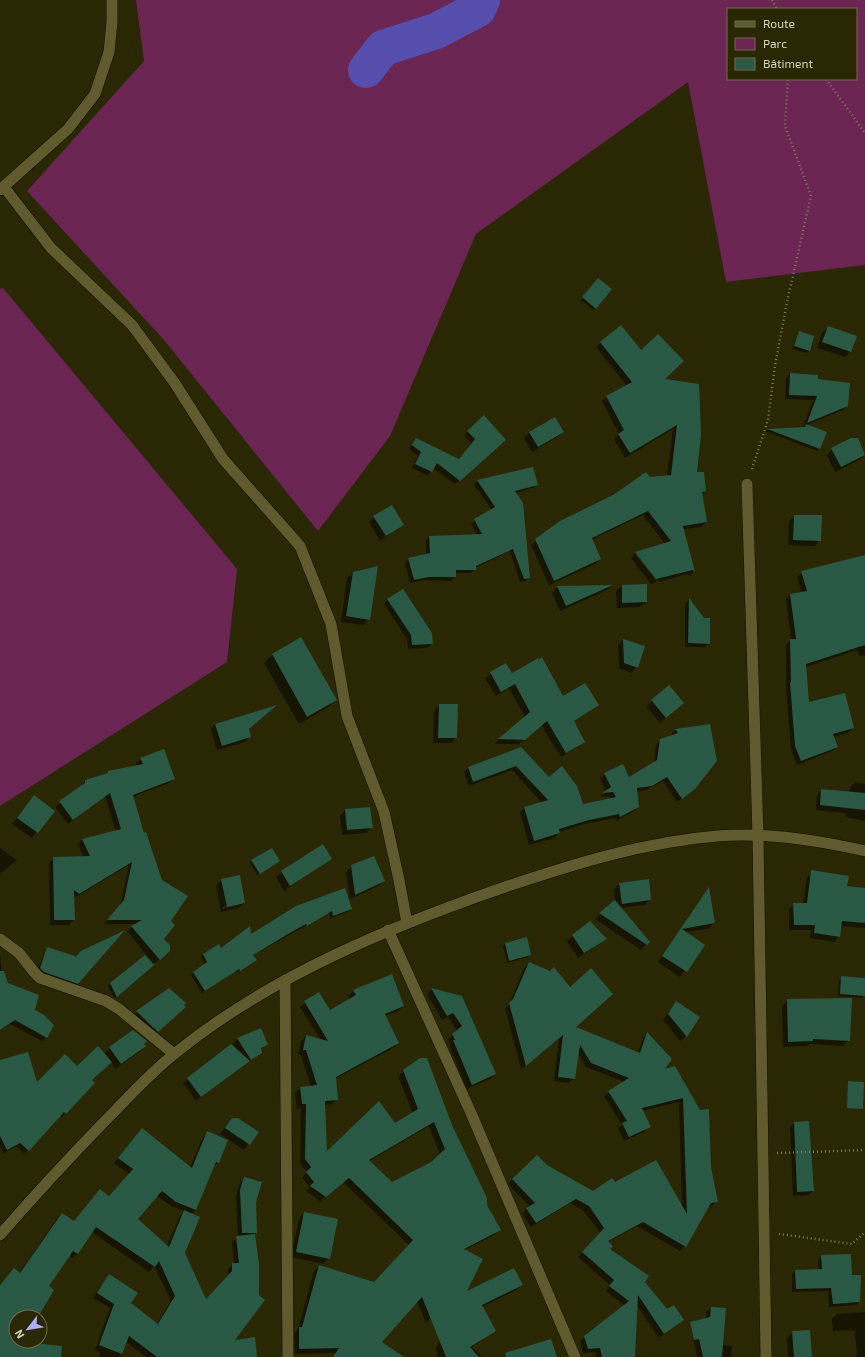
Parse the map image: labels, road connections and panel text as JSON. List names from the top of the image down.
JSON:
{
  "legend": ["Route", "Parc", "Bâtiment"],
  "north": "bottom left"
}
